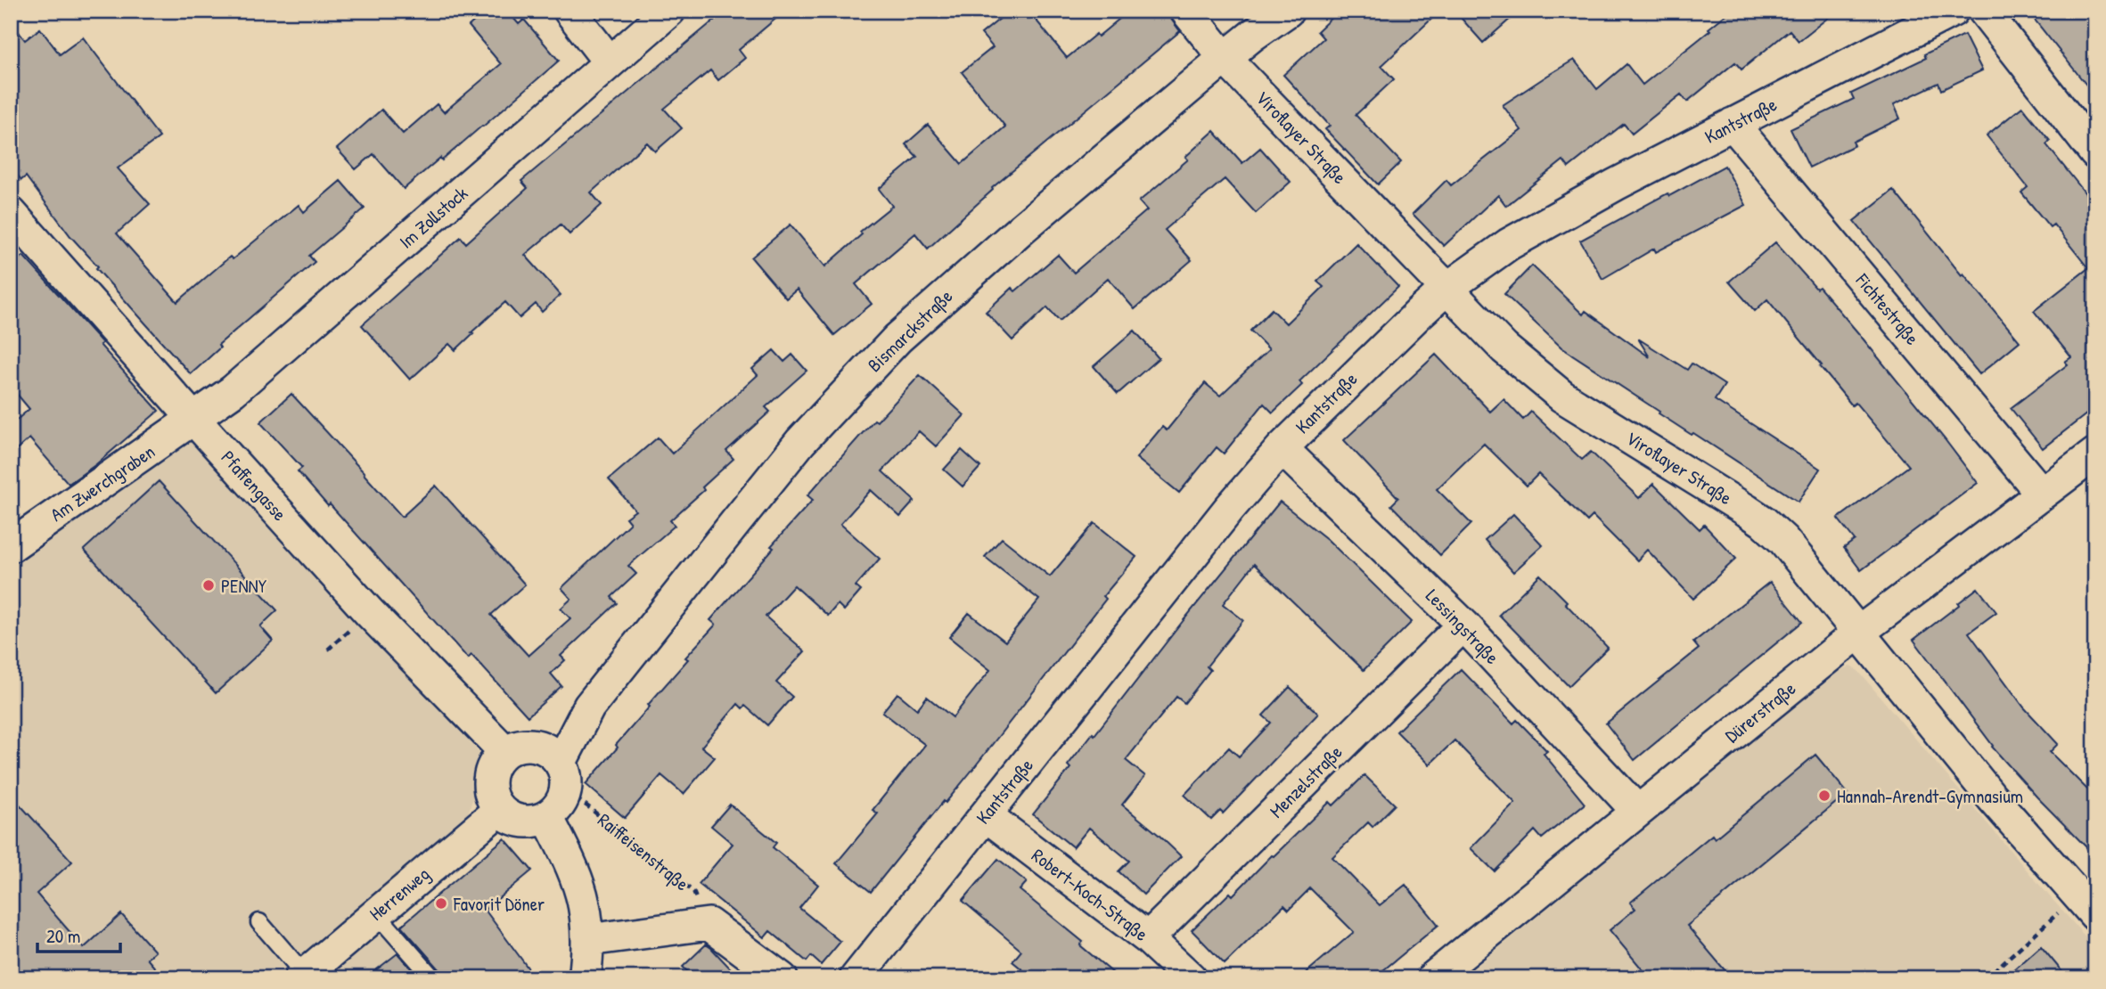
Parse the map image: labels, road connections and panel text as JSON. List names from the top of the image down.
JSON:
{
  "streets": {
    "street": [
      "Kantstraße",
      "Viroflayer Straße",
      "Im Zollstock",
      "Fichtestraße",
      "Bismarckstraße",
      "Am Zwerchgraben",
      "Pfaffengasse",
      "Lessingstraße",
      "Dürerstraße",
      "Menzelstraße",
      "Herrenweg",
      "Robert-Koch-Straße"
    ],
    "path": ["Raiffeisenstraße"]
  },
  "crossings": [
    ["Kantstraße", "Viroflayer Straße"],
    ["Kantstraße", "Fichtestraße"],
    ["Kantstraße", "Lessingstraße"],
    ["Kantstraße", "Robert-Koch-Straße"],
    ["Viroflayer Straße", "Bismarckstraße"],
    ["Viroflayer Straße", "Dürerstraße"],
    ["Im Zollstock", "Am Zwerchgraben"],
    ["Im Zollstock", "Pfaffengasse"],
    ["Fichtestraße", "Dürerstraße"],
    ["Bismarckstraße", "Pfaffengasse"],
    ["Bismarckstraße", "Raiffeisenstraße"],
    ["Bismarckstraße", "Herrenweg"],
    ["Am Zwerchgraben", "Pfaffengasse"],
    ["Pfaffengasse", "Raiffeisenstraße"],
    ["Pfaffengasse", "Herrenweg"],
    ["Lessingstraße", "Dürerstraße"],
    ["Lessingstraße", "Menzelstraße"],
    ["Menzelstraße", "Robert-Koch-Straße"],
    ["Raiffeisenstraße", "Herrenweg"]
  ],
  "places": ["PENNY", "Hannah-Arendt-Gymnasium", "Favorit Döner"],
  "scale_bar": "20 m"
}
